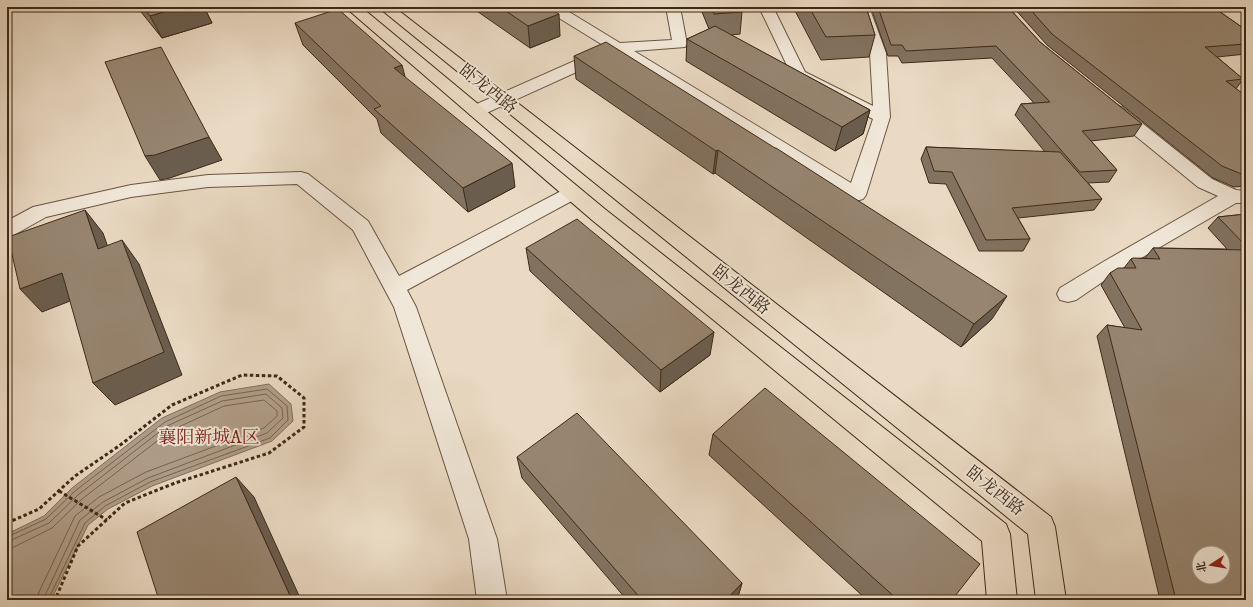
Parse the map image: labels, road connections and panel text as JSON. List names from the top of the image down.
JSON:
{
  "streets": {
    "main road": ["卧龙西路"]
  },
  "districts": ["襄阳新城A区"],
  "north": "left"
}
